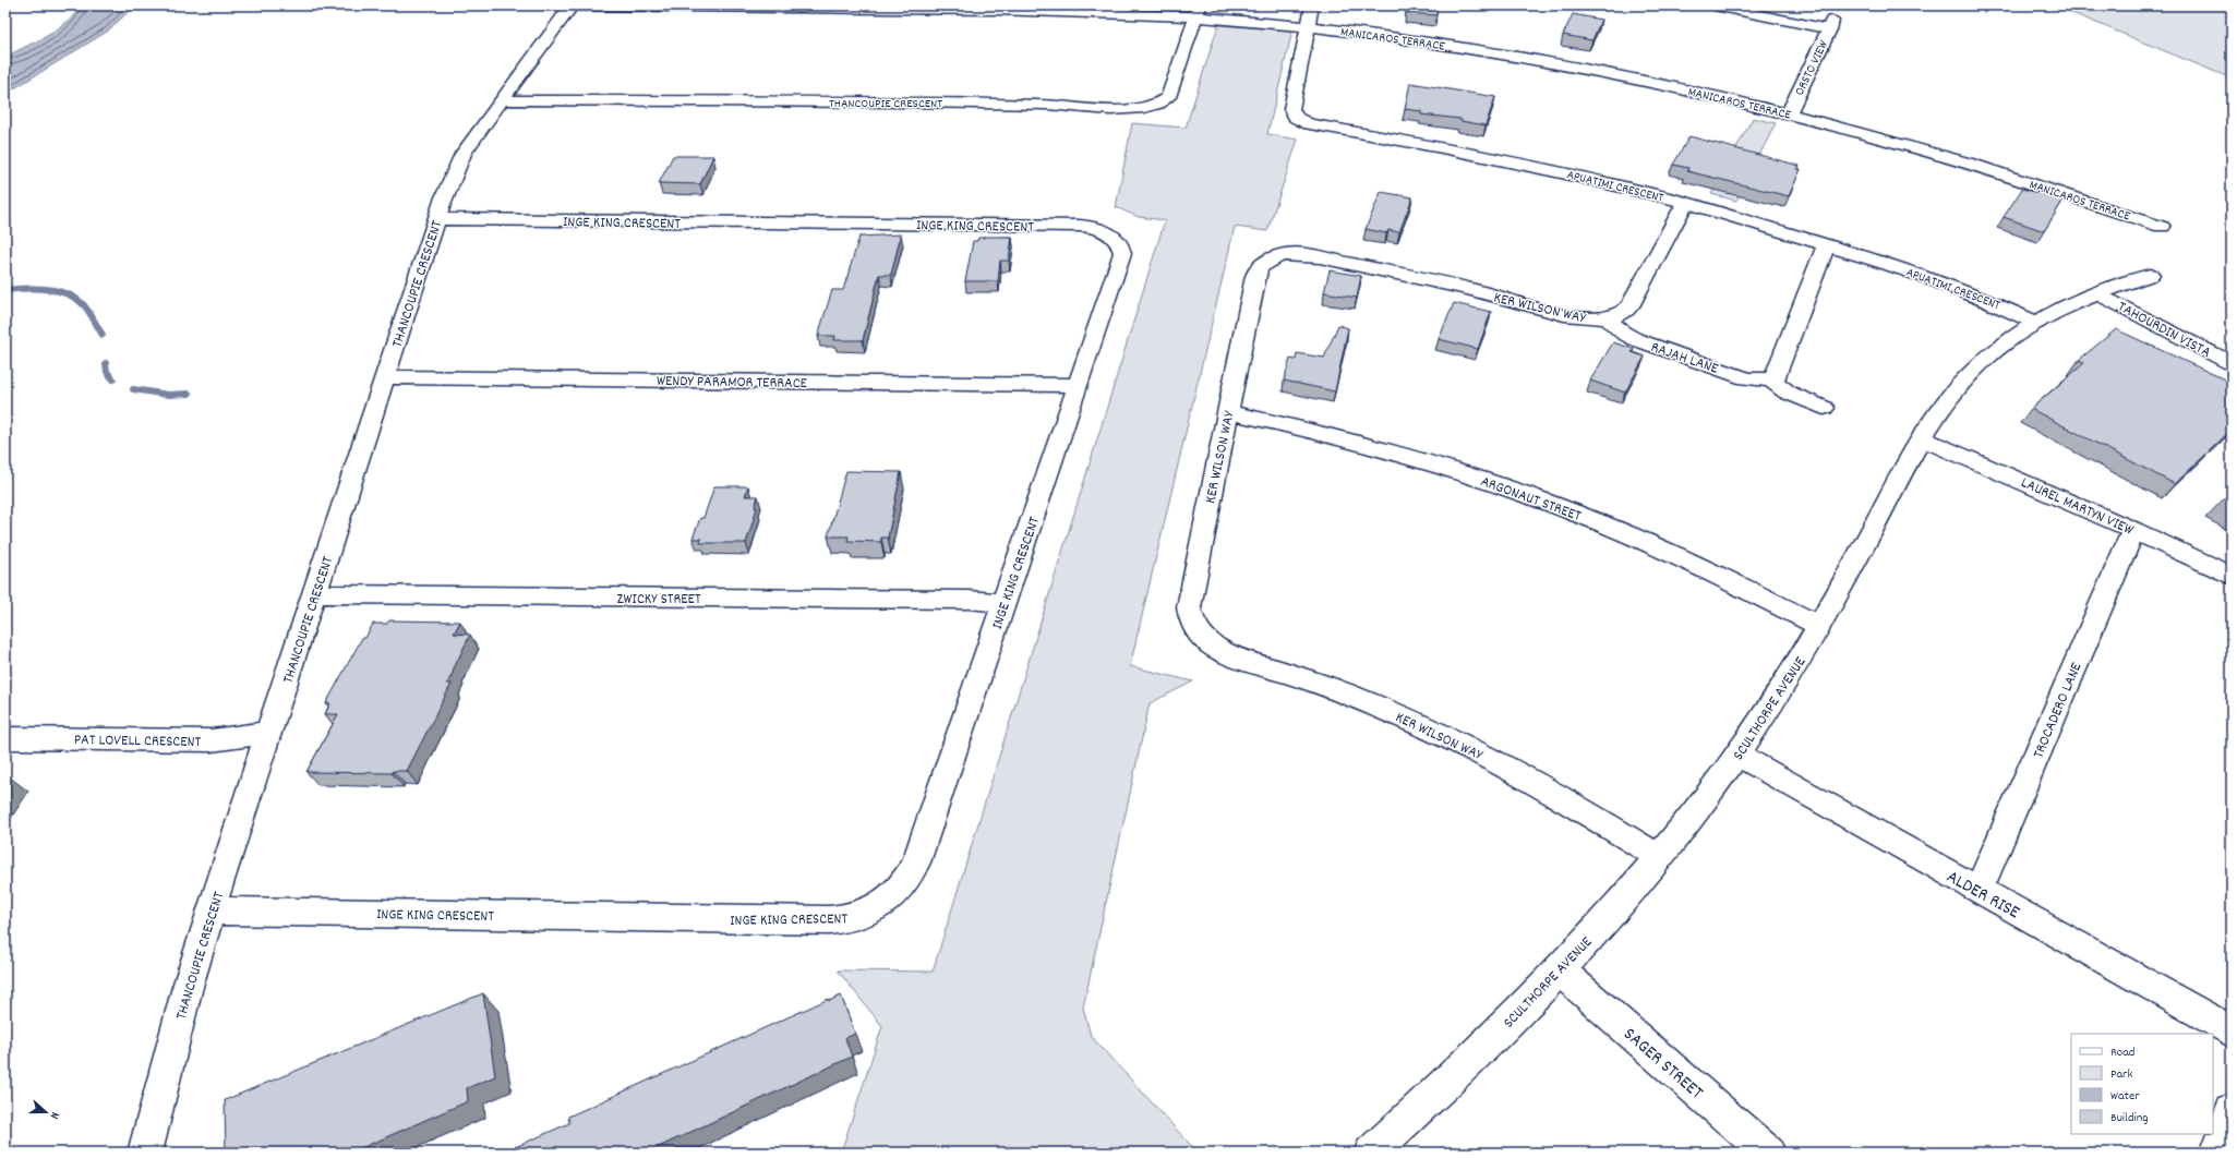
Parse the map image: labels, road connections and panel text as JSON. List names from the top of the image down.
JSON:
{
  "streets": {
    "street": [
      "MANICAROS TERRACE",
      "ORSTO VIEW",
      "THANCOUPIE CRESCENT",
      "APUATIMI CRESCENT",
      "INGE KING CRESCENT",
      "KER WILSON WAY",
      "TAHOURDIN VISTA",
      "RAJAH LANE",
      "WENDY PARAMOR TERRACE",
      "ARGONAUT STREET",
      "LAUREL MARTYN VIEW",
      "ZWICKY STREET",
      "SCULTHORPE AVENUE",
      "TROCADERO LANE",
      "PAT LOVELL CRESCENT",
      "ALDER RISE",
      "SAGER STREET"
    ]
  },
  "crossings": [
    ["MANICAROS TERRACE", "ORSTO VIEW"],
    ["MANICAROS TERRACE", "THANCOUPIE CRESCENT"],
    ["MANICAROS TERRACE", "APUATIMI CRESCENT"],
    ["THANCOUPIE CRESCENT", "INGE KING CRESCENT"],
    ["THANCOUPIE CRESCENT", "WENDY PARAMOR TERRACE"],
    ["THANCOUPIE CRESCENT", "ZWICKY STREET"],
    ["THANCOUPIE CRESCENT", "PAT LOVELL CRESCENT"],
    ["APUATIMI CRESCENT", "KER WILSON WAY"],
    ["APUATIMI CRESCENT", "SCULTHORPE AVENUE"],
    ["INGE KING CRESCENT", "WENDY PARAMOR TERRACE"],
    ["INGE KING CRESCENT", "ZWICKY STREET"],
    ["KER WILSON WAY", "RAJAH LANE"],
    ["KER WILSON WAY", "ARGONAUT STREET"],
    ["KER WILSON WAY", "SCULTHORPE AVENUE"],
    ["TAHOURDIN VISTA", "SCULTHORPE AVENUE"],
    ["ARGONAUT STREET", "SCULTHORPE AVENUE"],
    ["LAUREL MARTYN VIEW", "SCULTHORPE AVENUE"],
    ["LAUREL MARTYN VIEW", "TROCADERO LANE"],
    ["SCULTHORPE AVENUE", "ALDER RISE"],
    ["SCULTHORPE AVENUE", "SAGER STREET"],
    ["TROCADERO LANE", "ALDER RISE"]
  ],
  "legend": [
    "Road",
    "Park",
    "Water",
    "Building"
  ],
  "north": "right"
}
